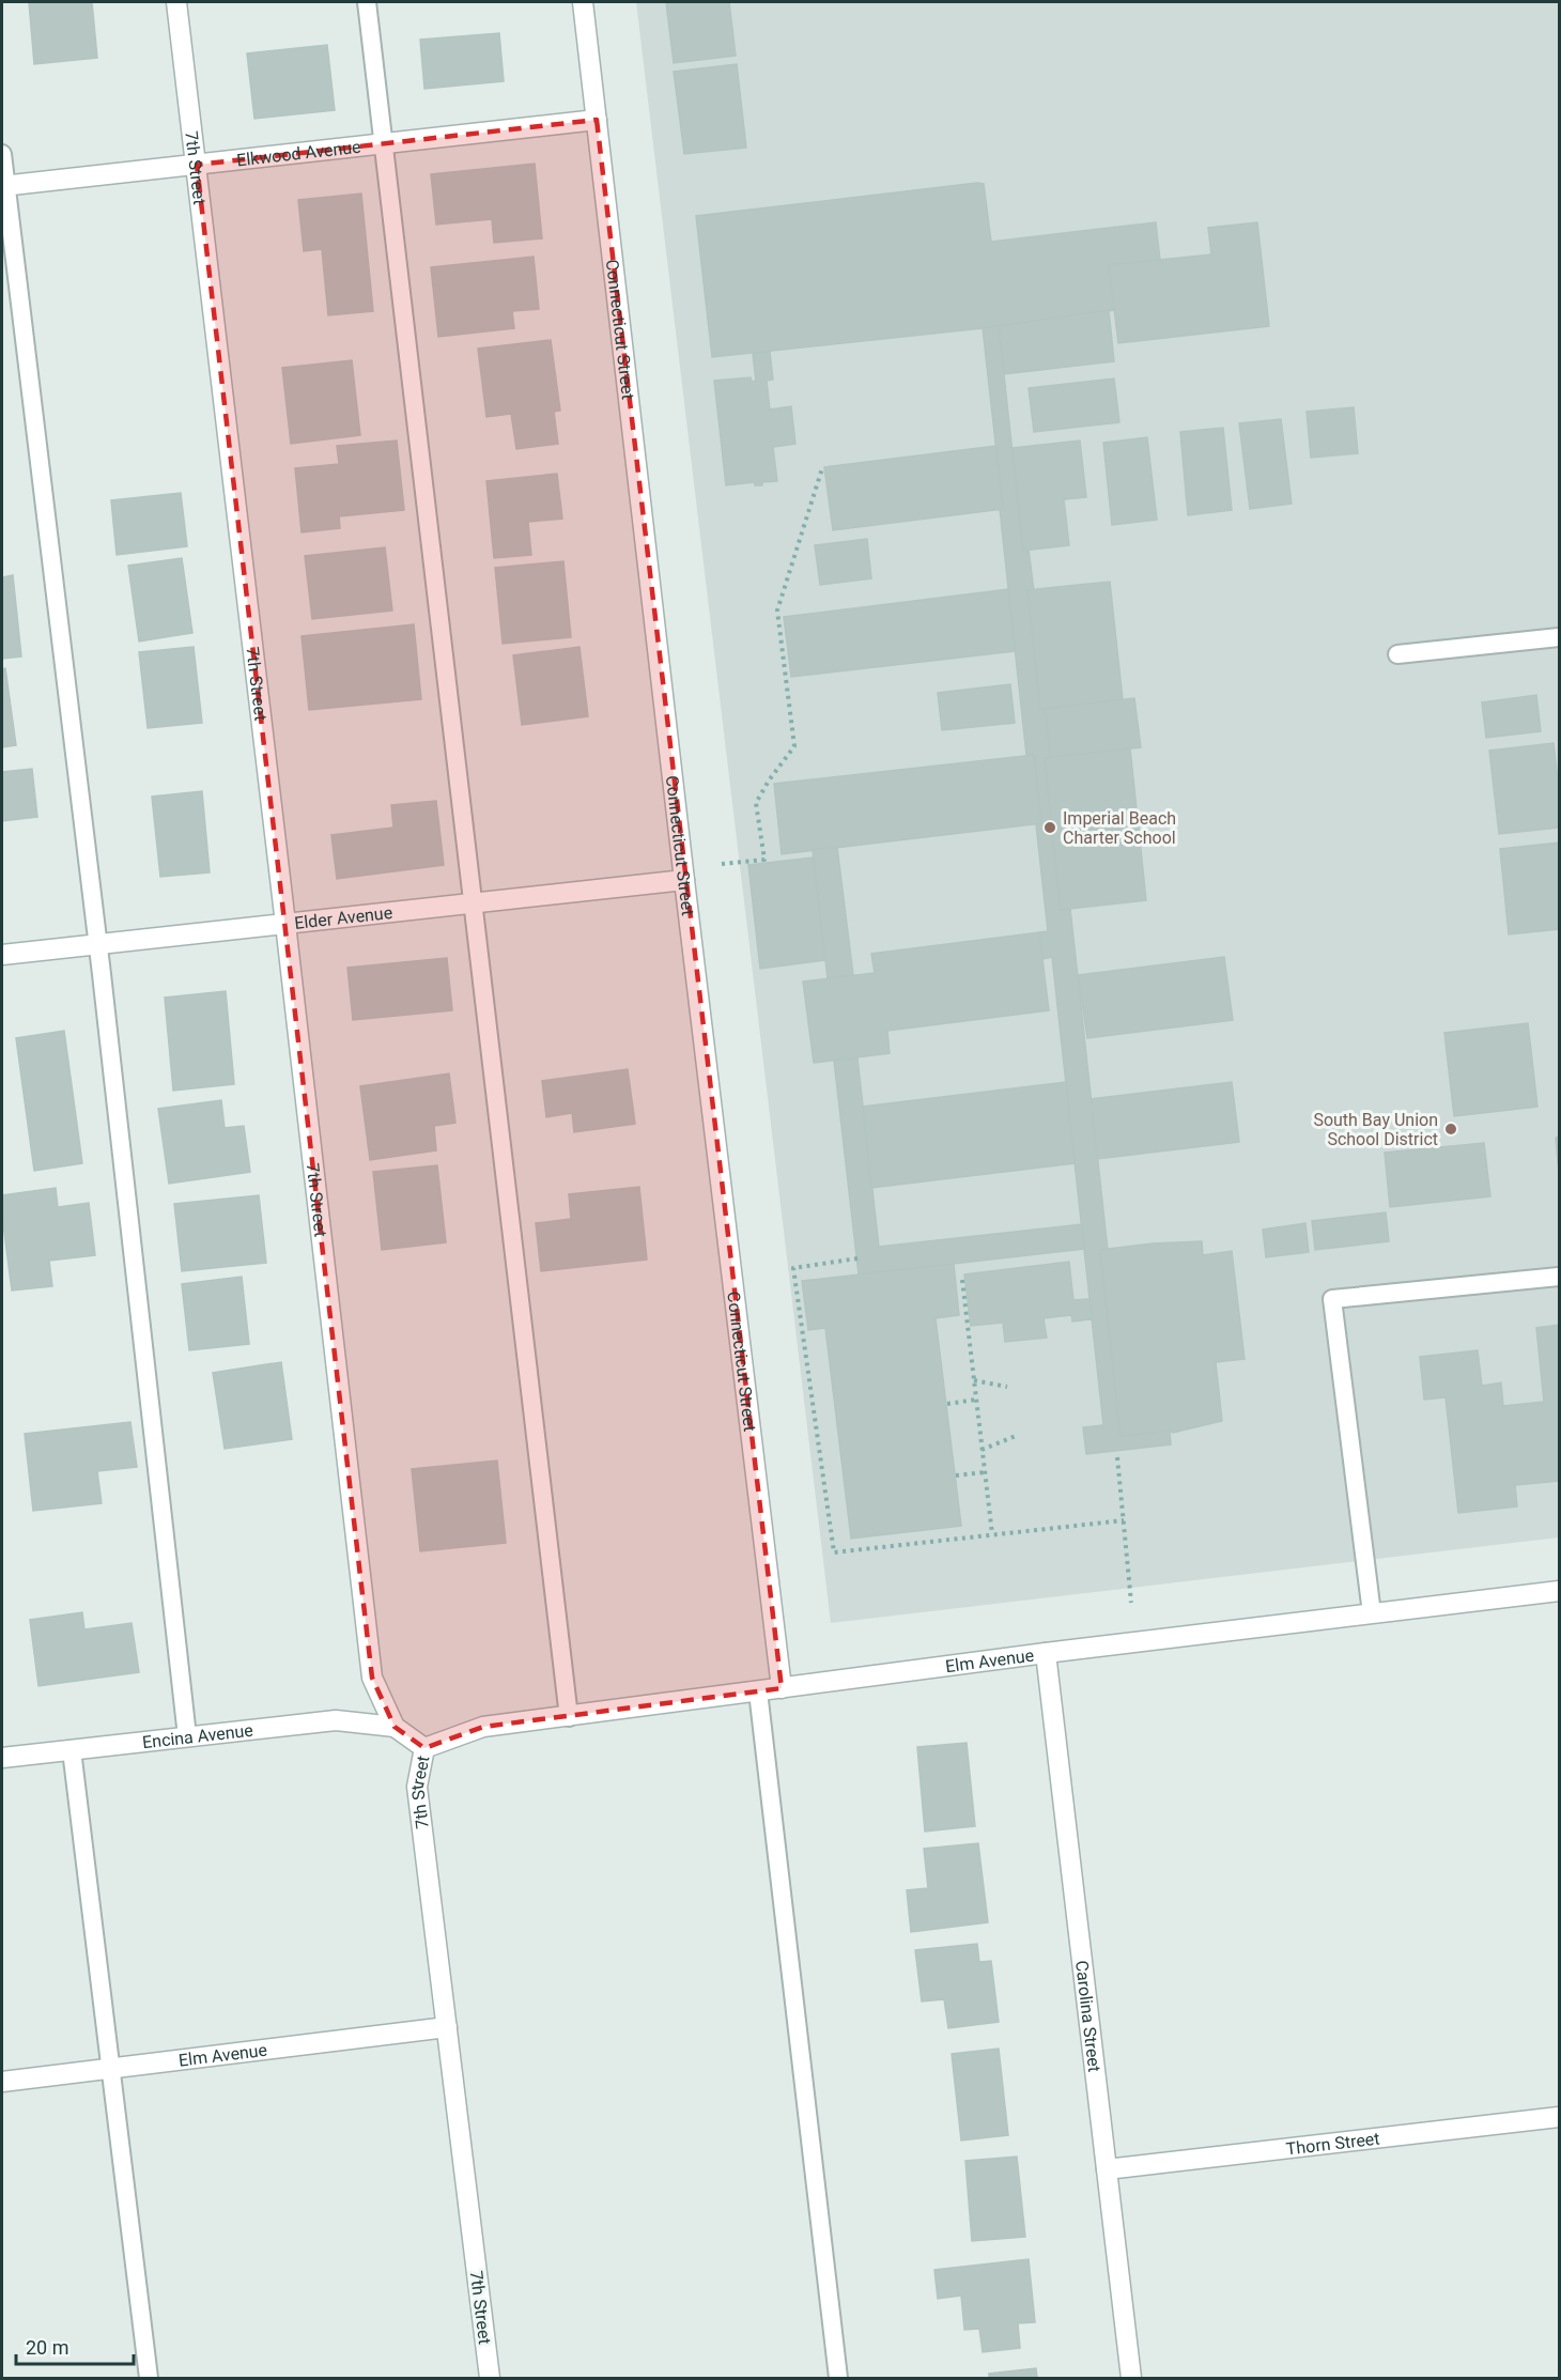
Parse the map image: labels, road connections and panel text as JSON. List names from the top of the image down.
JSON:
{
  "streets": {
    "street": [
      "Elkwood Avenue",
      "7th Street",
      "Connecticut Street",
      "Elder Avenue",
      "Elm Avenue",
      "Encina Avenue",
      "Carolina Street",
      "Thorn Street"
    ]
  },
  "crossings": [
    ["Elkwood Avenue", "7th Street"],
    ["Elkwood Avenue", "Connecticut Street"],
    ["7th Street", "Elder Avenue"],
    ["7th Street", "Elm Avenue"],
    ["7th Street", "Encina Avenue"],
    ["Connecticut Street", "Elder Avenue"],
    ["Connecticut Street", "Elm Avenue"],
    ["Elm Avenue", "Carolina Street"],
    ["Carolina Street", "Thorn Street"]
  ],
  "places": ["Imperial Beach Charter School", "South Bay Union School District"],
  "scale_bar": "20 m"
}
